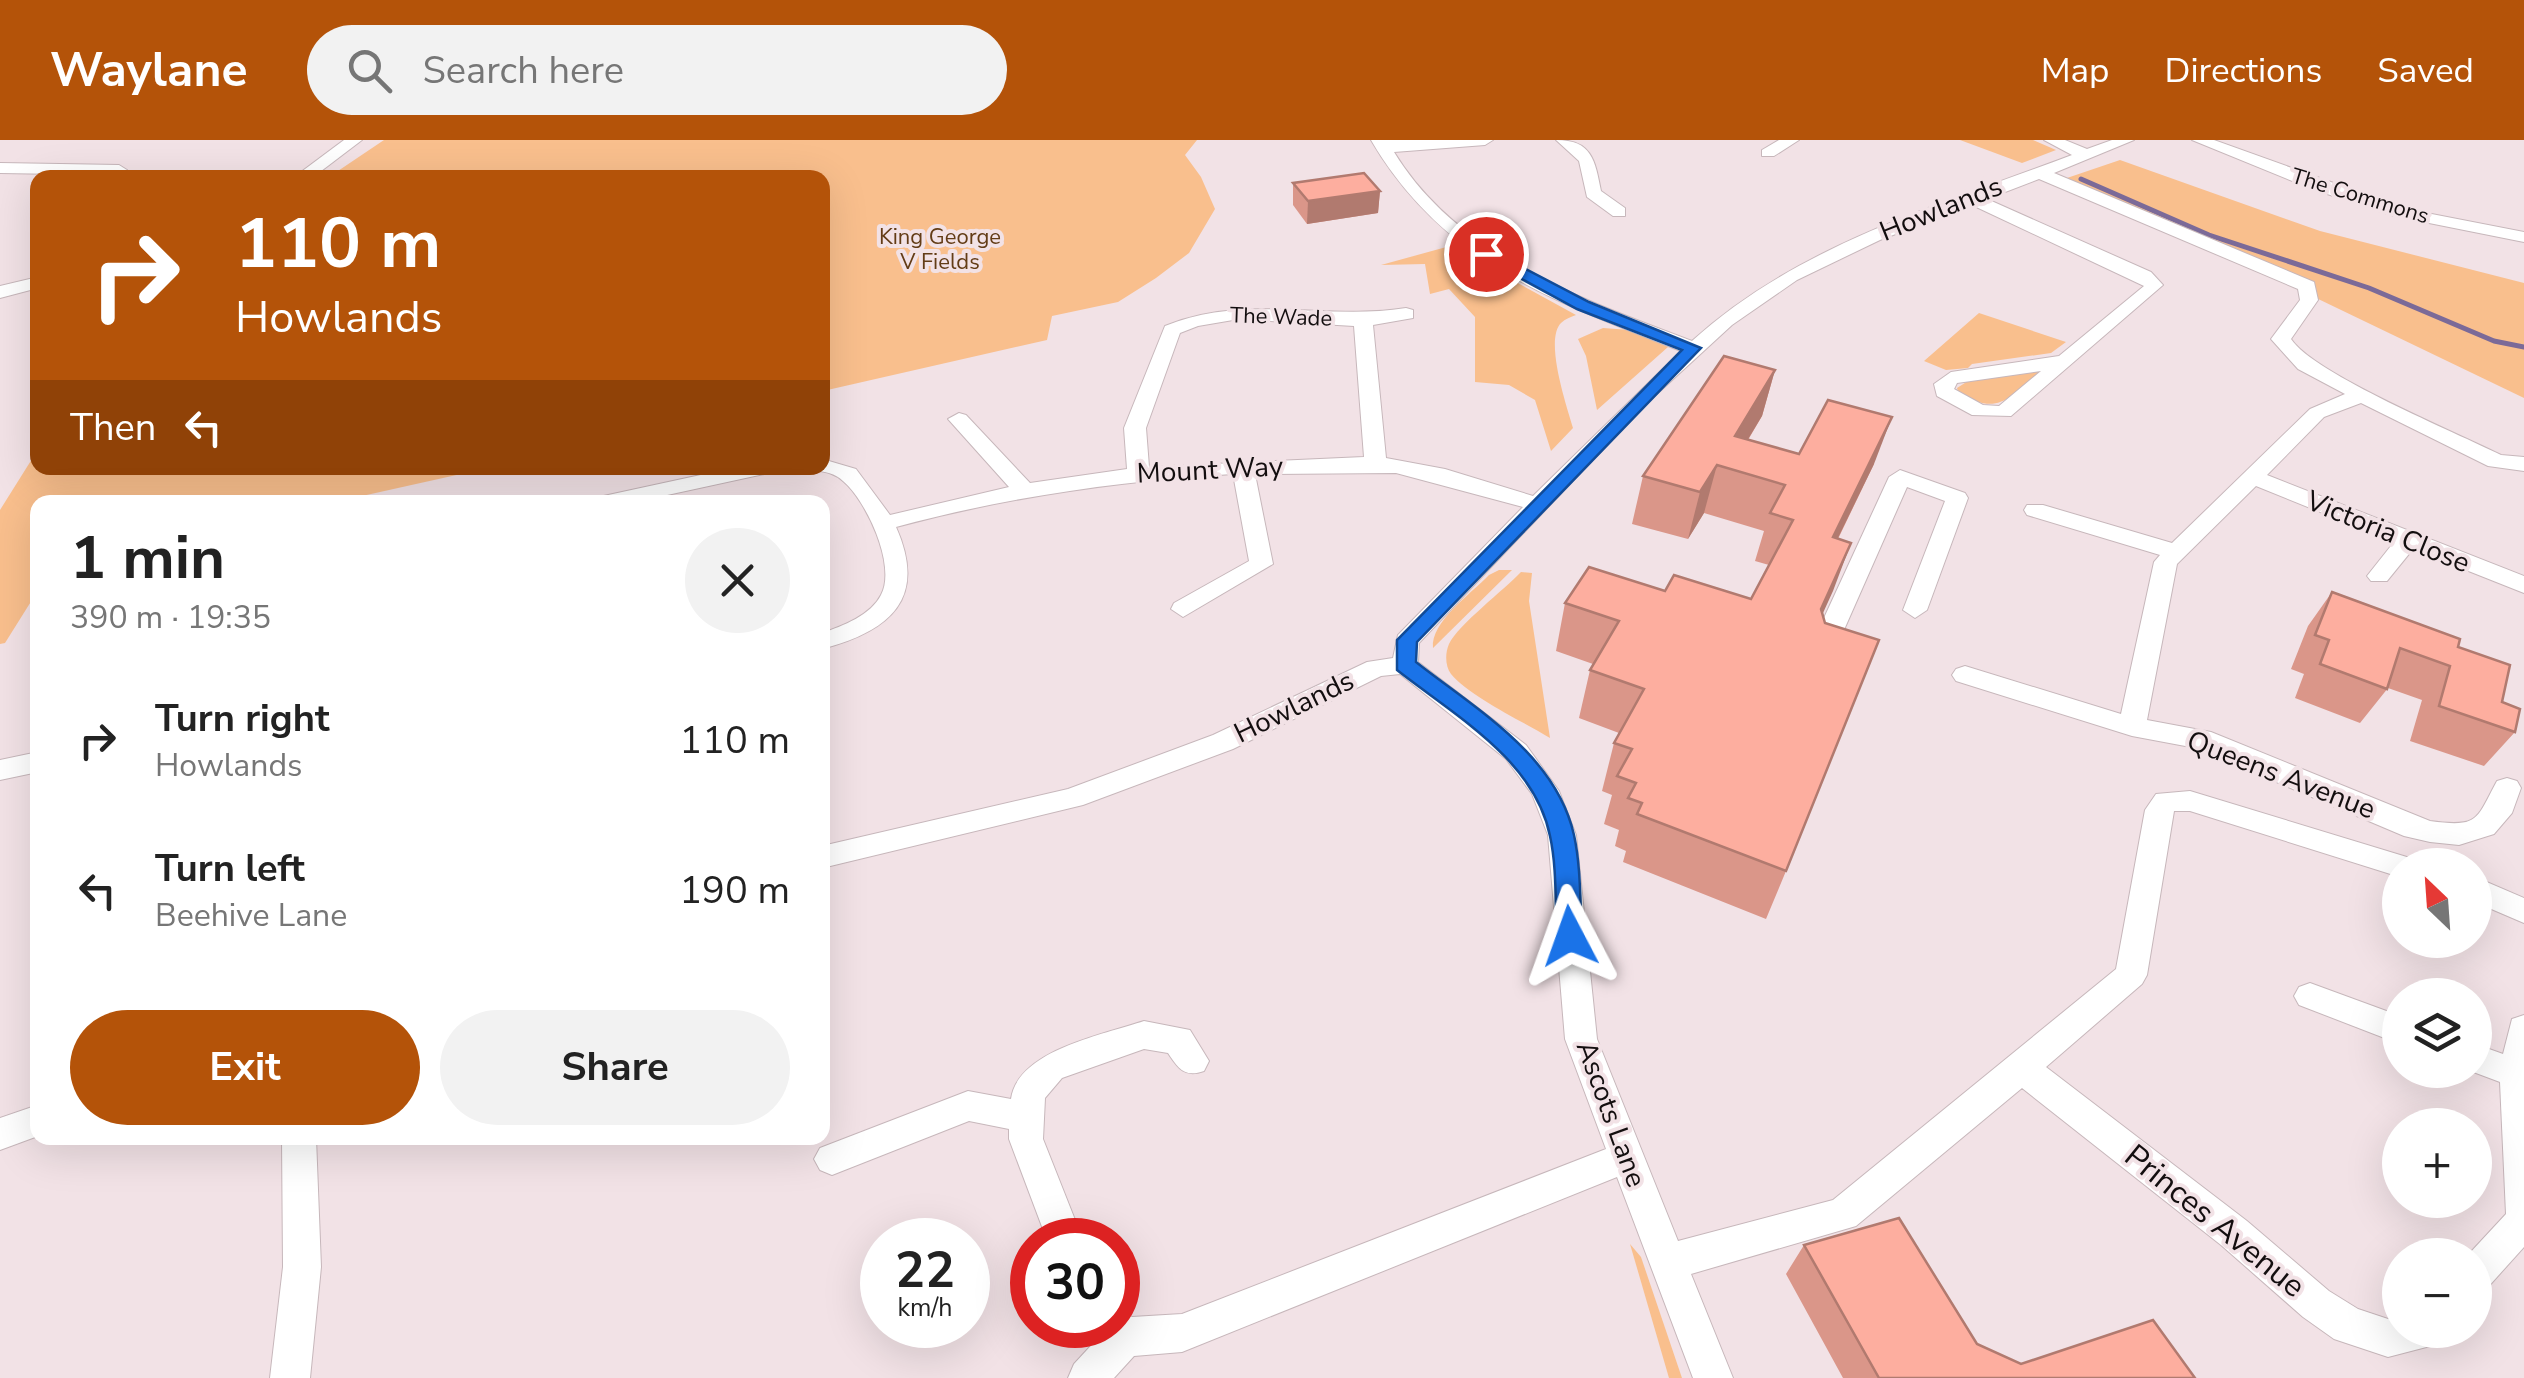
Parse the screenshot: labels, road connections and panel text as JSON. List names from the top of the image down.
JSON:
{
  "streets": {
    "street": [
      "The Commons",
      "Howlands",
      "The Wade",
      "Mount Way",
      "Victoria Close",
      "Queens Avenue",
      "Ascots Lane",
      "Princes Avenue"
    ]
  },
  "crossings": [
    ["Howlands", "Mount Way"],
    ["Howlands", "Ascots Lane"],
    ["The Wade", "Mount Way"]
  ],
  "parks": ["King George V Fields"],
  "north": "top left",
  "page": {
    "header": "Waylane",
    "search": "Search here",
    "nav": ["Map", "Directions", "Saved"],
    "turn": ["110 m", "Howlands"],
    "then": "Then",
    "heading": ["1 min", "390 m · 19:35"],
    "list": [
      {
        "name": "Turn right",
        "note": "Howlands",
        "value": "110 m"
      },
      {
        "name": "Turn left",
        "note": "Beehive Lane",
        "value": "190 m"
      }
    ],
    "map_buttons": ["+", "−"],
    "buttons": ["Exit", "Share"],
    "speed": "22 km/h",
    "limit": "30"
  }
}
